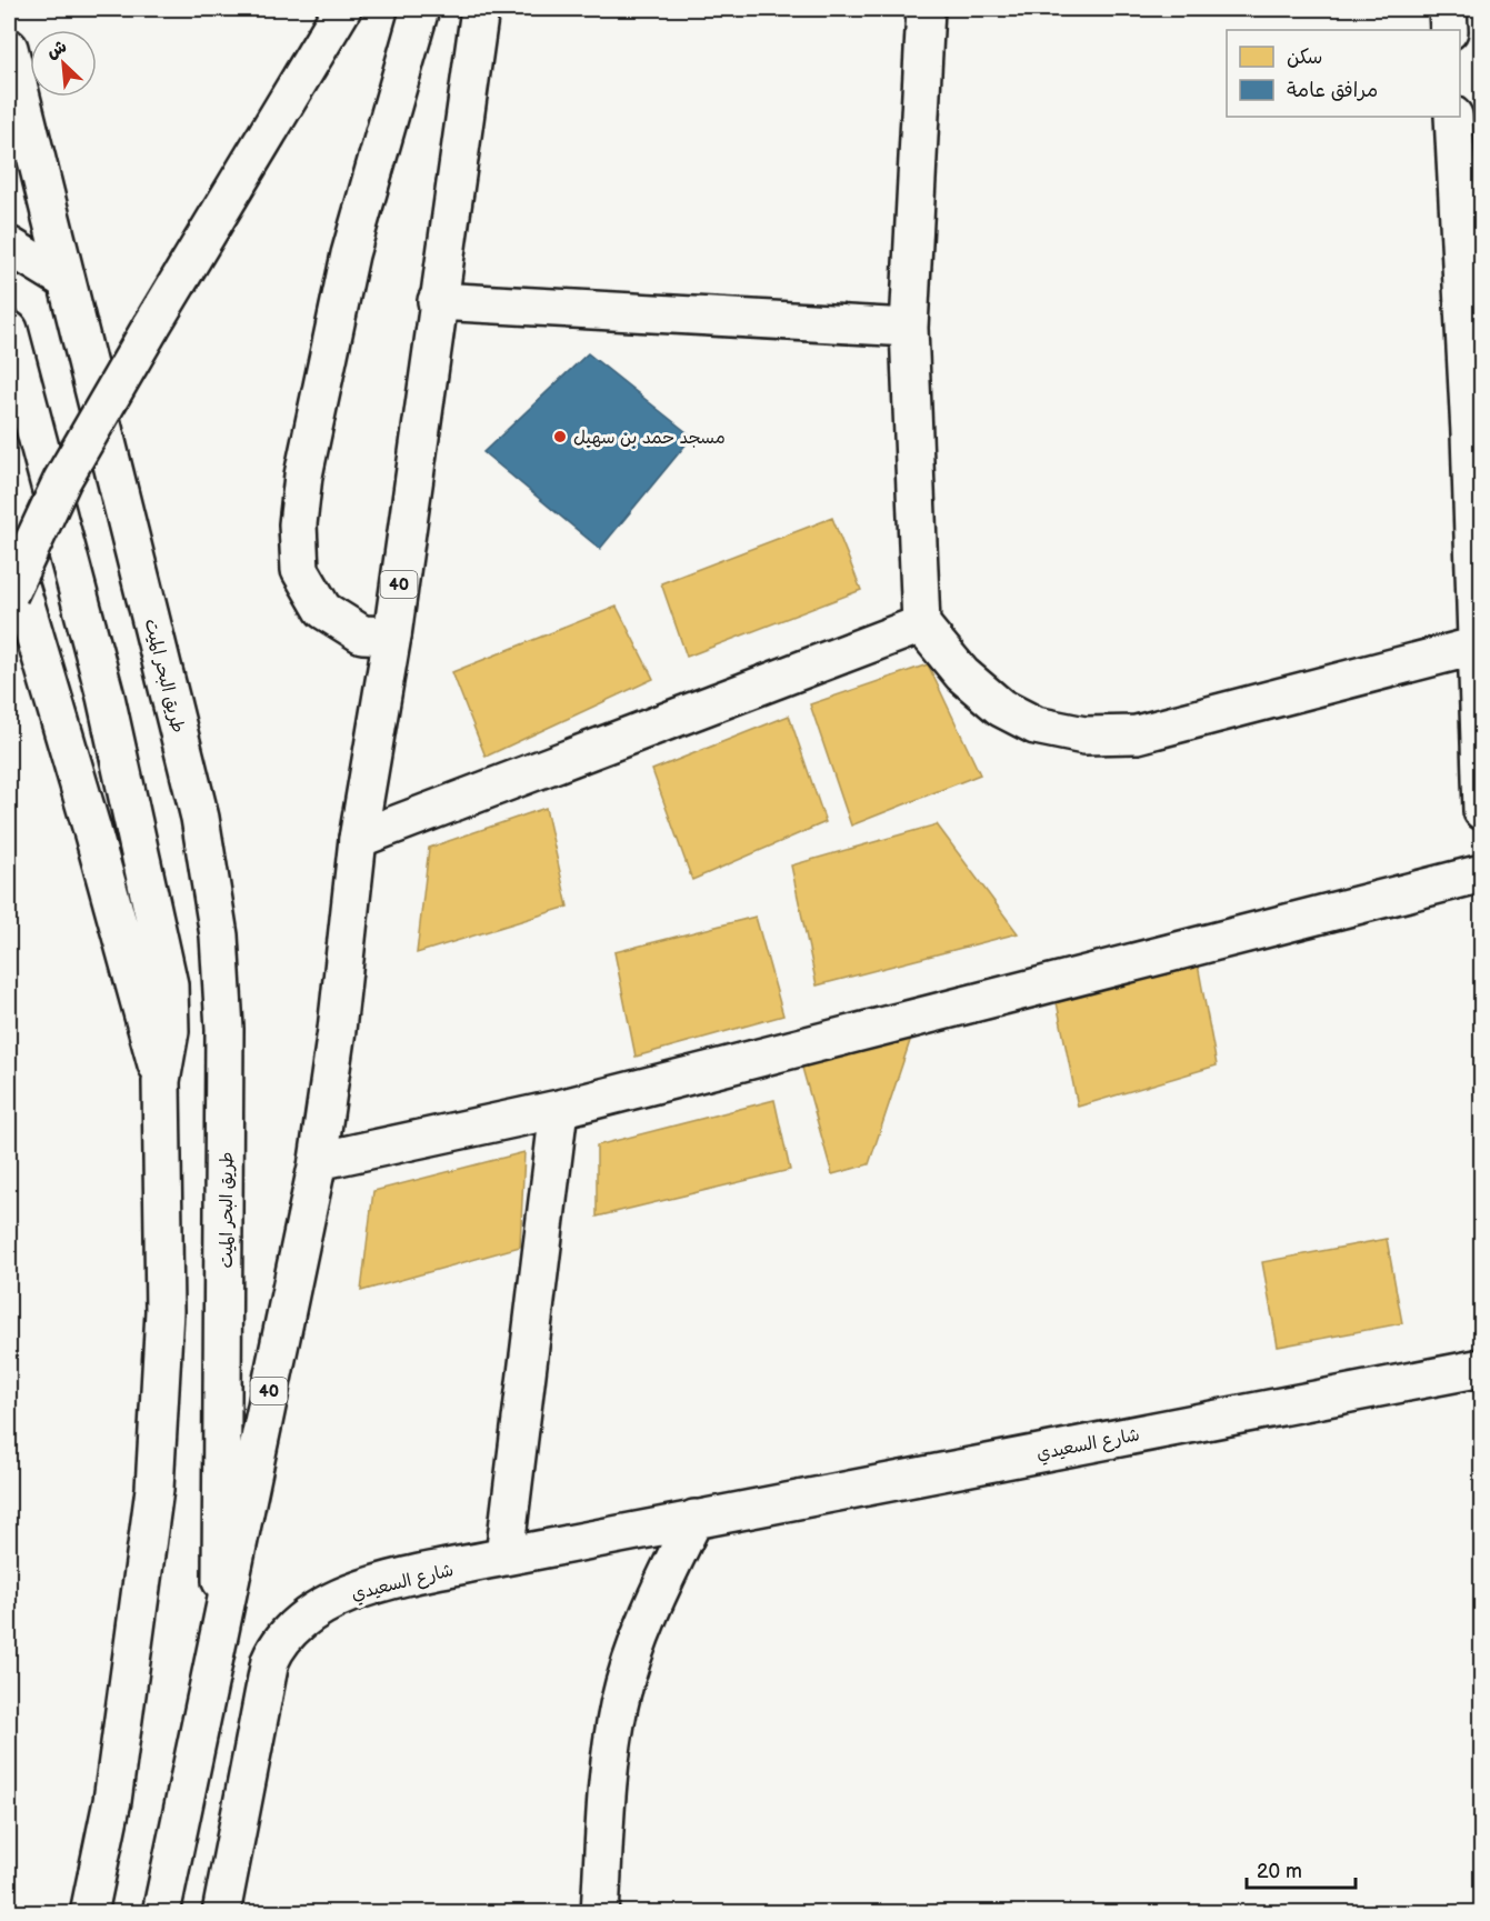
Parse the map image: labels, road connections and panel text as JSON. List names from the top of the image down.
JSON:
{
  "streets": {
    "main road": ["40", "طريق البحر الميت", "شارع السعيدي"]
  },
  "crossings": [
    ["40", "طريق البحر الميت"]
  ],
  "places": ["مسجد حمد بن سهيل"],
  "legend": ["سكن", "مرافق عامة"],
  "scale_bar": "20 m",
  "north": "top left"
}
